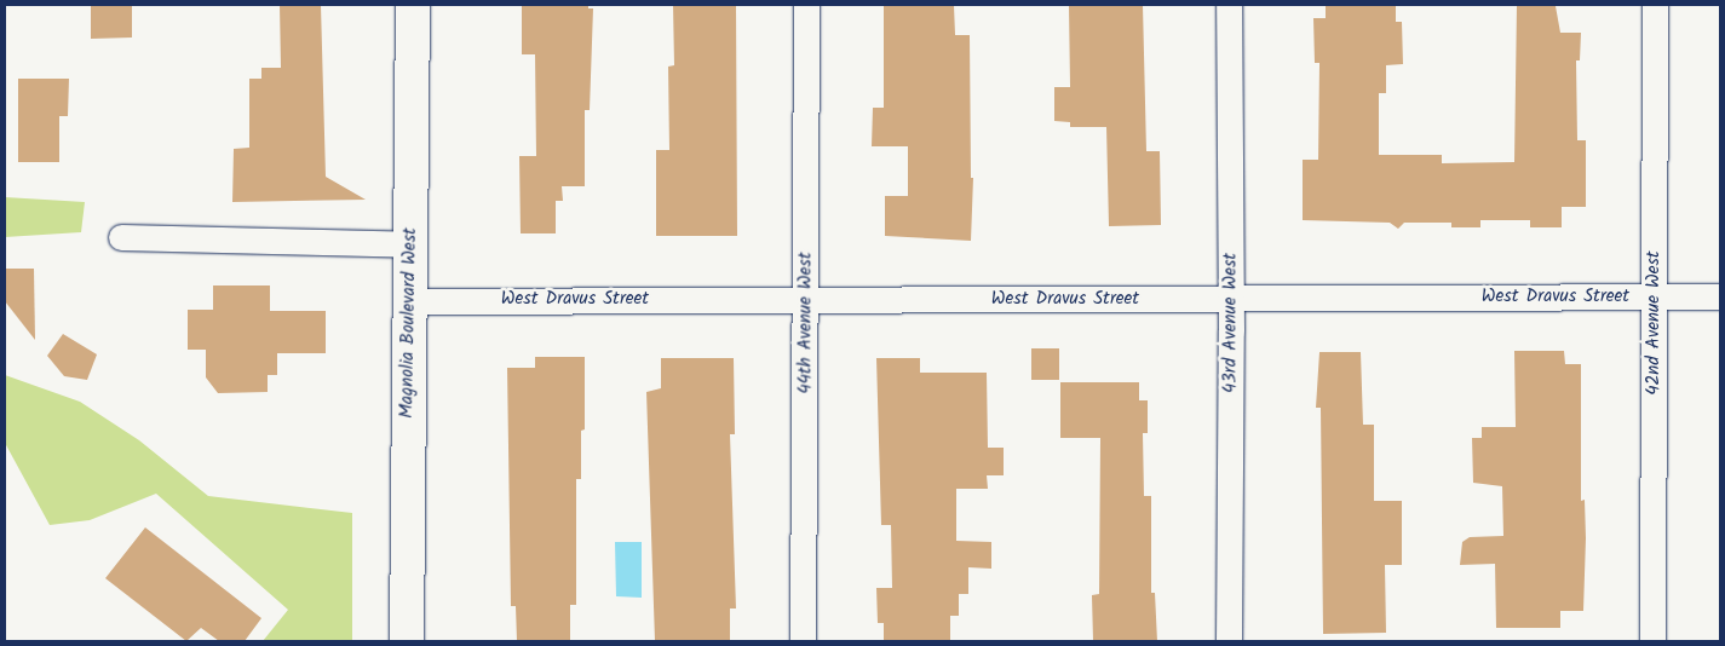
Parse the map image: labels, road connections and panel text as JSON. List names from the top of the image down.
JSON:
{
  "streets": {
    "street": [
      "West Dravus Street",
      "Magnolia Boulevard West",
      "44th Avenue West",
      "43rd Avenue West",
      "42nd Avenue West"
    ]
  },
  "crossings": [
    ["West Dravus Street", "Magnolia Boulevard West"],
    ["West Dravus Street", "44th Avenue West"],
    ["West Dravus Street", "43rd Avenue West"],
    ["West Dravus Street", "42nd Avenue West"]
  ]
}
